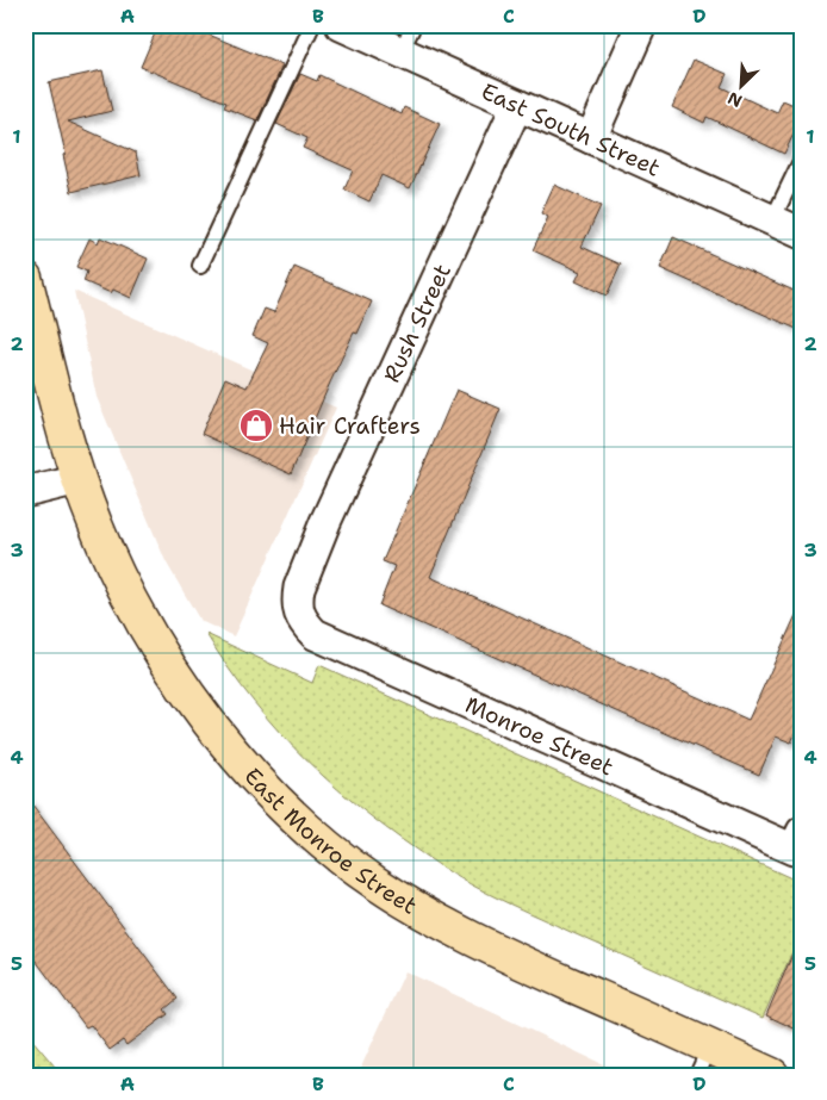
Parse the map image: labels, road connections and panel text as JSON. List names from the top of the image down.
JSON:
{
  "streets": {
    "main road": ["East Monroe Street"],
    "street": ["East South Street", "Rush Street", "Monroe Street"]
  },
  "crossings": [
    ["East South Street", "Rush Street"],
    ["Rush Street", "Monroe Street"]
  ],
  "places": {
    "shop": ["Hair Crafters"]
  },
  "north": "bottom left",
  "grid": {
    "columns": [
      "A",
      "B",
      "C",
      "D"
    ],
    "rows": [
      "1",
      "2",
      "3",
      "4",
      "5"
    ]
  }
}
